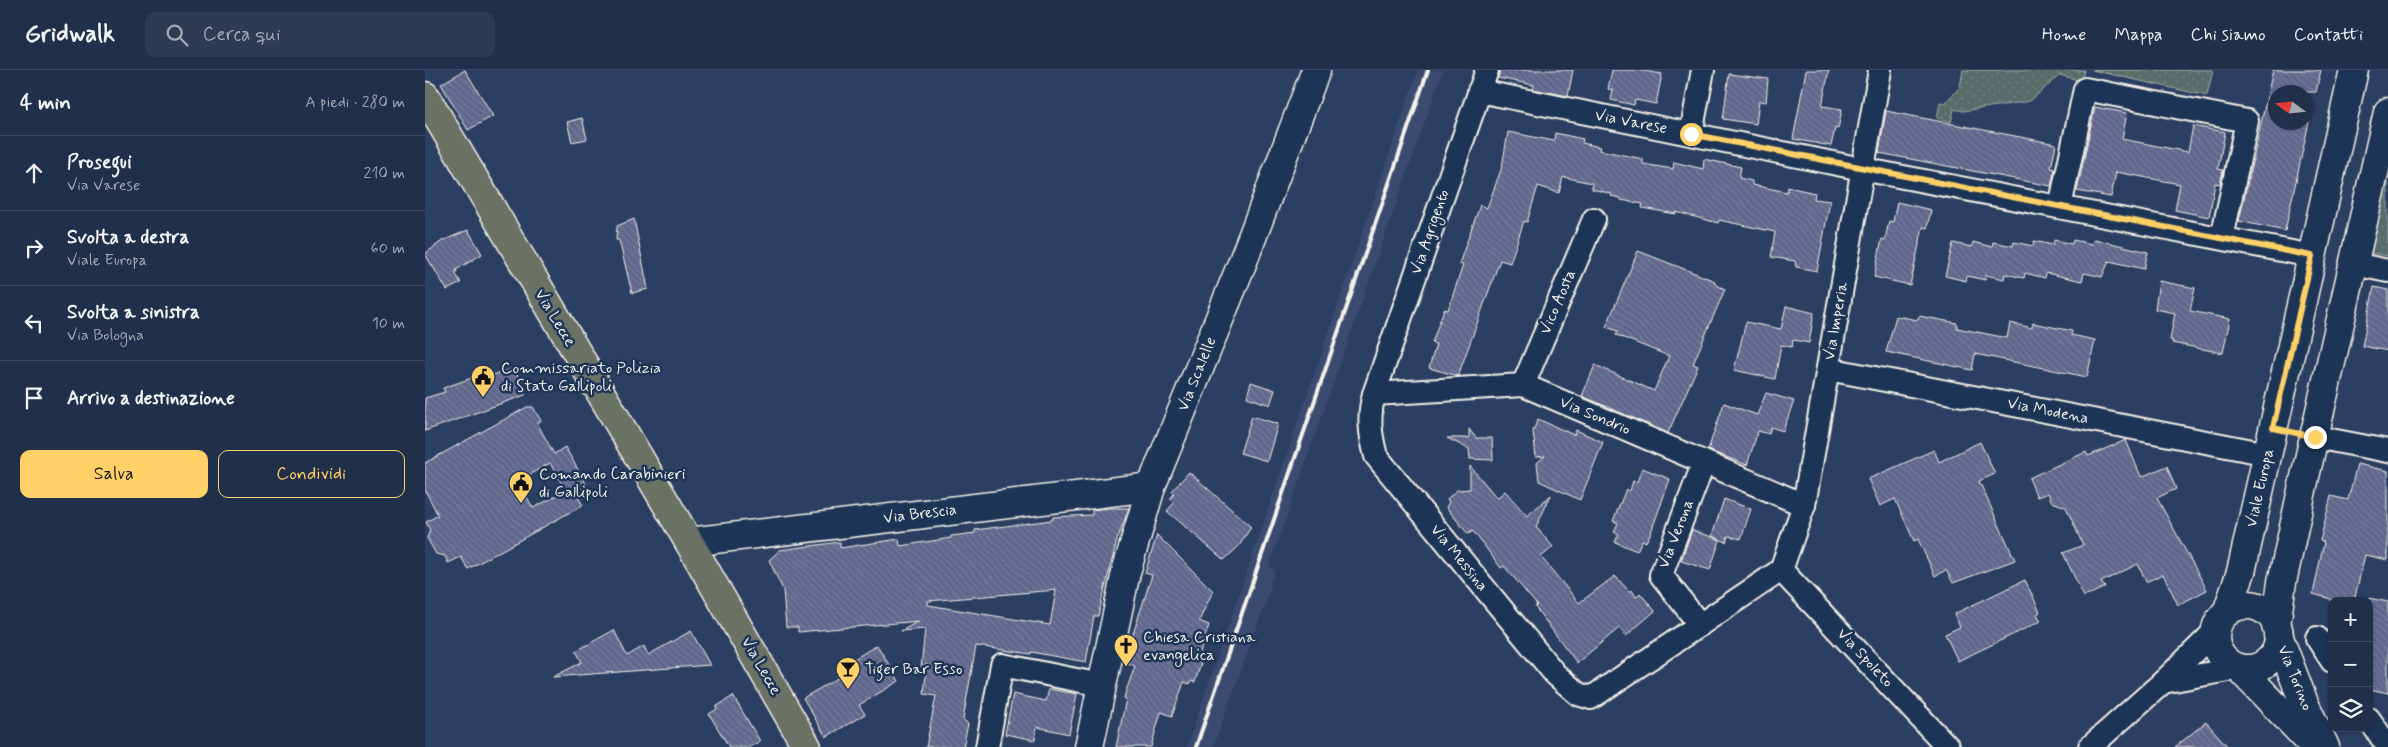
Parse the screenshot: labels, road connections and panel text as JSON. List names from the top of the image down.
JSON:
{
  "streets": {
    "main road": ["Via Lecce"],
    "street": [
      "Via Varese",
      "Via Agrigento",
      "Vico Aosta",
      "Via Imperia",
      "Via Scalelle",
      "Via Modena",
      "Via Sondrio",
      "Viale Europa",
      "Via Brescia",
      "Via Verona",
      "Via Messina",
      "Via Spoleto",
      "Via Torino"
    ]
  },
  "crossings": [
    ["Via Varese", "Via Agrigento"],
    ["Via Varese", "Via Imperia"],
    ["Via Varese", "Viale Europa"],
    ["Via Agrigento", "Via Sondrio"],
    ["Via Agrigento", "Via Messina"],
    ["Vico Aosta", "Via Sondrio"],
    ["Via Lecce", "Via Brescia"],
    ["Via Imperia", "Via Modena"],
    ["Via Imperia", "Via Sondrio"],
    ["Via Imperia", "Via Spoleto"],
    ["Via Scalelle", "Via Brescia"],
    ["Via Modena", "Viale Europa"],
    ["Via Sondrio", "Via Verona"],
    ["Via Sondrio", "Via Messina"],
    ["Viale Europa", "Via Torino"],
    ["Via Verona", "Via Messina"]
  ],
  "places": {
    "public building": ["Commissariato Polizia di Stato Gallipoli", "Comando Carabinieri di Gallipoli"],
    "church": ["Chiesa Cristiana evangelica"],
    "bar": ["Tiger Bar Esso"]
  },
  "north": "left",
  "page": {
    "header": "Gridwalk",
    "search": "Cerca qui",
    "nav": [
      "Home",
      "Mappa",
      "Chi siamo",
      "Contatti"
    ],
    "heading": ["4 min", "A piedi · 280 m"],
    "list": [
      ["Prosegui", "Via Varese", "210 m"],
      ["Svolta a destra", "Viale Europa", "60 m"],
      ["Svolta a sinistra", "Via Bologna", "10 m"],
      "Arrivo a destinazione"
    ],
    "buttons": ["Salva", "Condividi"],
    "map_buttons": ["+", "−"]
  }
}
